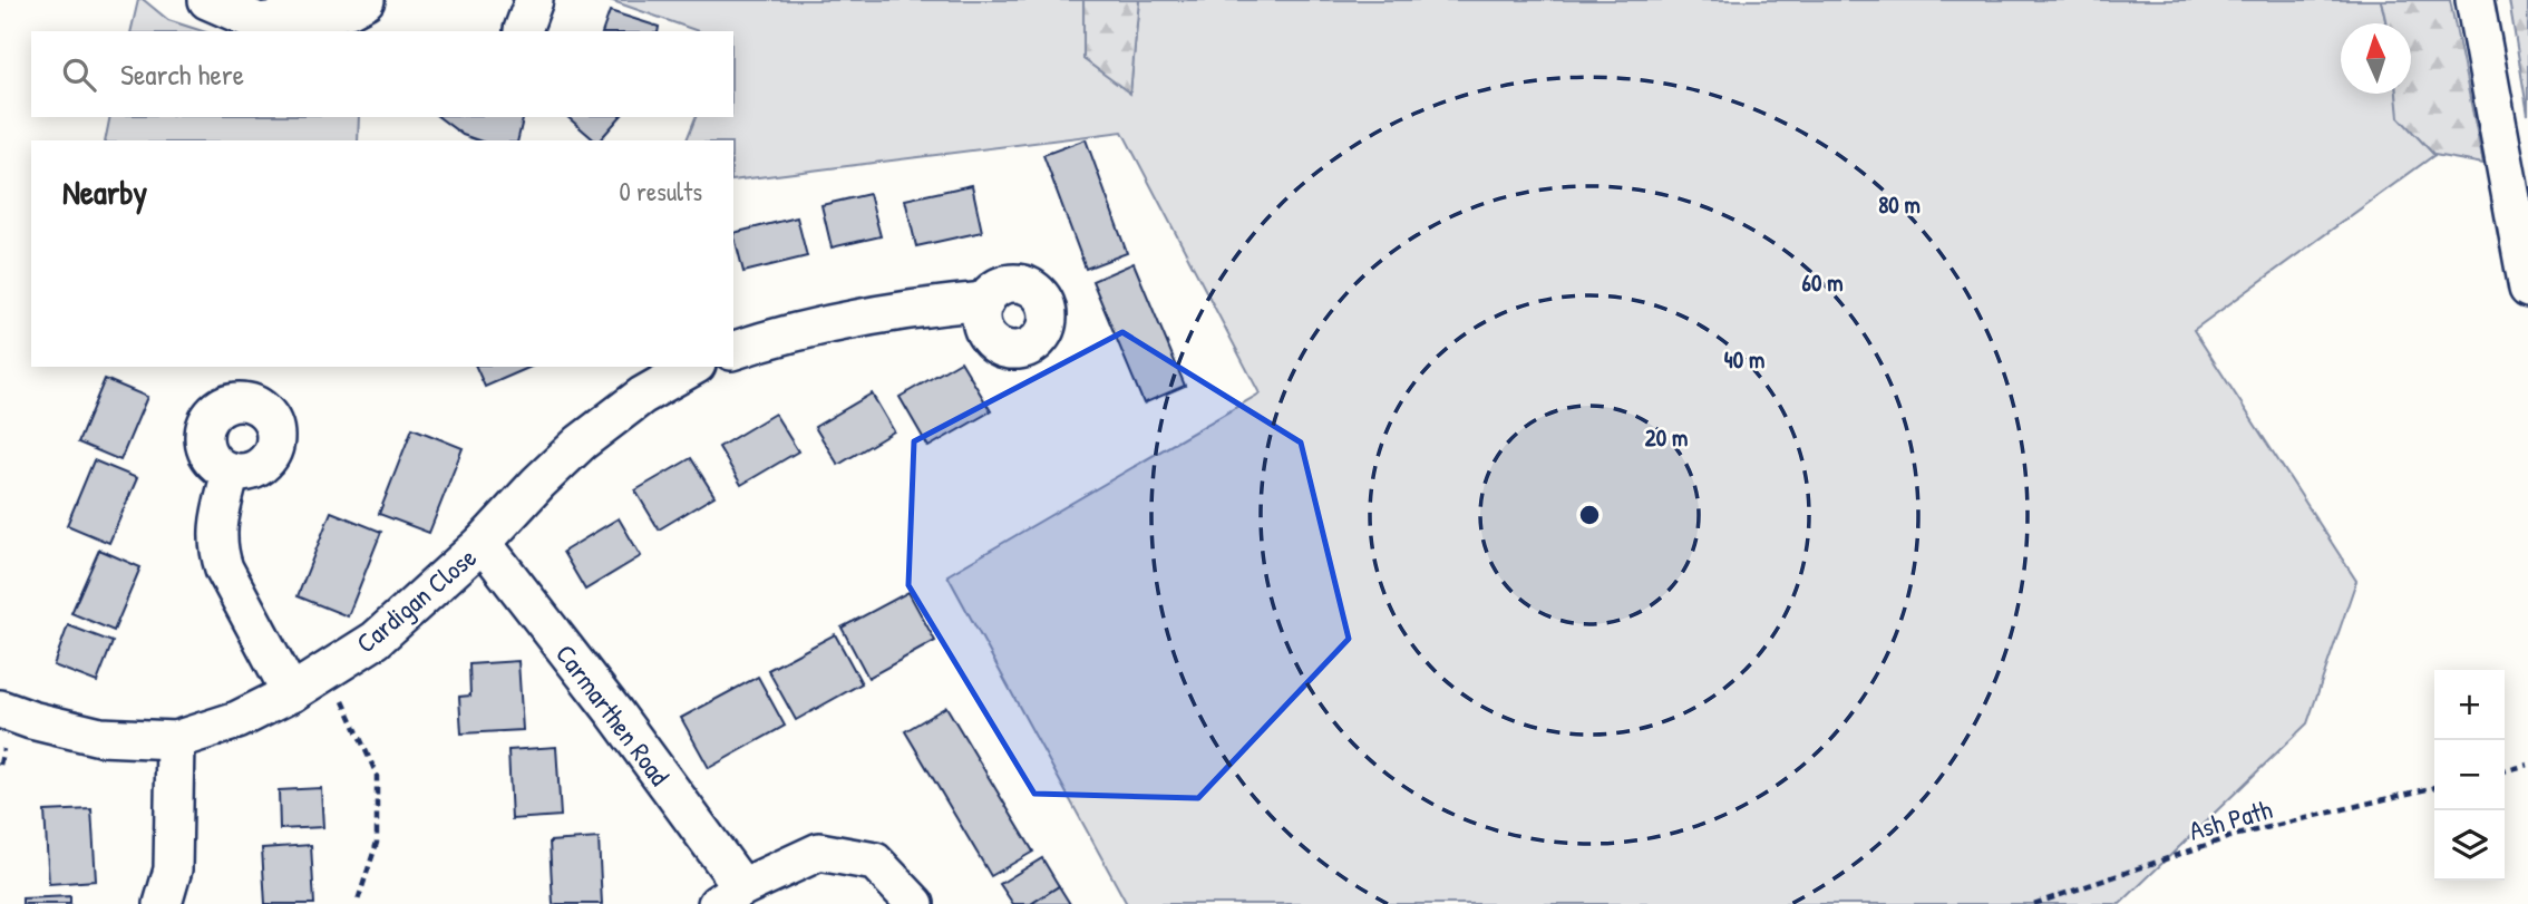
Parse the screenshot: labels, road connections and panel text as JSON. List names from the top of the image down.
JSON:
{
  "streets": {
    "street": ["Cardigan Close", "Carmarthen Road"],
    "path": ["Ash Path"]
  },
  "crossings": [
    ["Cardigan Close", "Carmarthen Road"]
  ],
  "north": "top",
  "page": {
    "search": "Search here",
    "heading": ["Nearby", "0 results"],
    "map_buttons": ["+", "−"]
  },
  "rings": [
    "80 m",
    "60 m",
    "40 m",
    "20 m"
  ]
}
